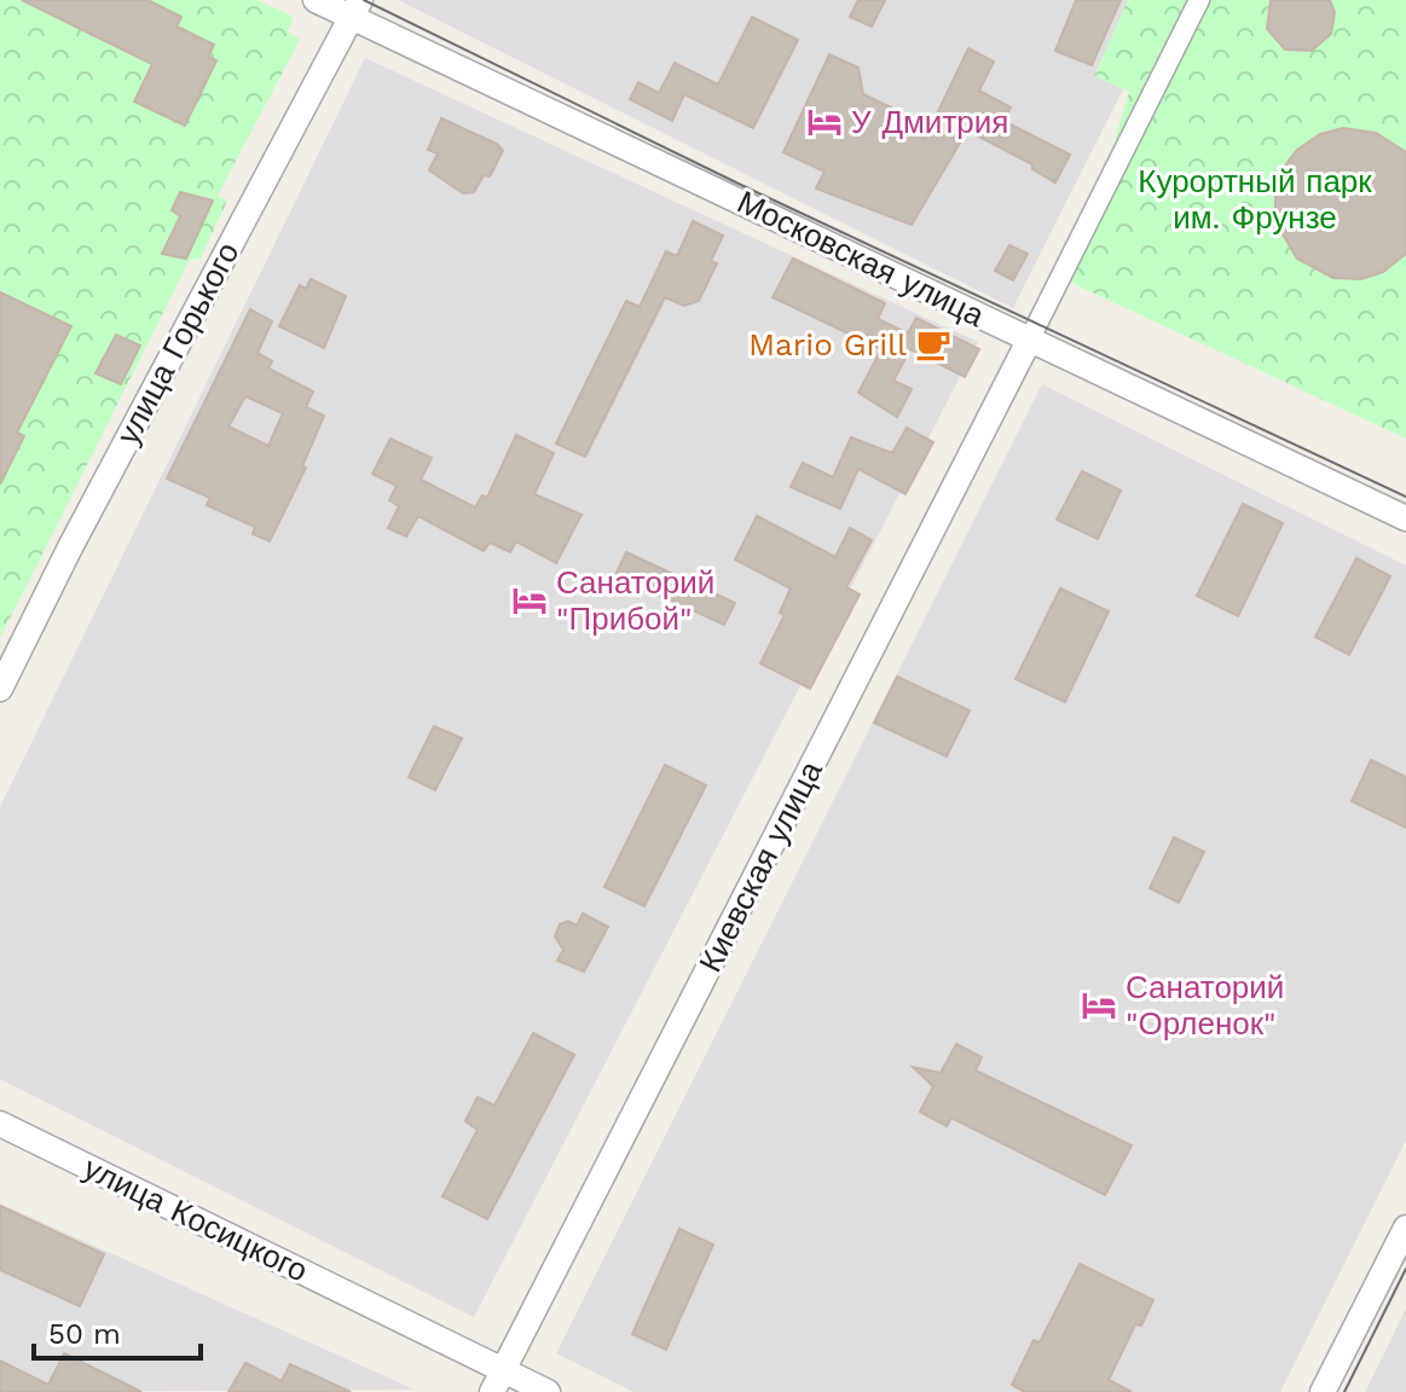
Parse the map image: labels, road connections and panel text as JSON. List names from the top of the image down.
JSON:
{
  "streets": {
    "street": [
      "Московская улица",
      "улица Горького",
      "Киевская улица",
      "улица Косицкого"
    ]
  },
  "crossings": [
    ["Московская улица", "улица Горького"],
    ["Московская улица", "Киевская улица"],
    ["Киевская улица", "улица Косицкого"]
  ],
  "parks": ["Курортный парк им. Фрунзе"],
  "places": {
    "hotel": ["У Дмитрия", "Санаторий \"Прибой\"", "Санаторий \"Орленок\""],
    "cafe": ["Mario Grill"]
  },
  "scale_bar": "50 m"
}
